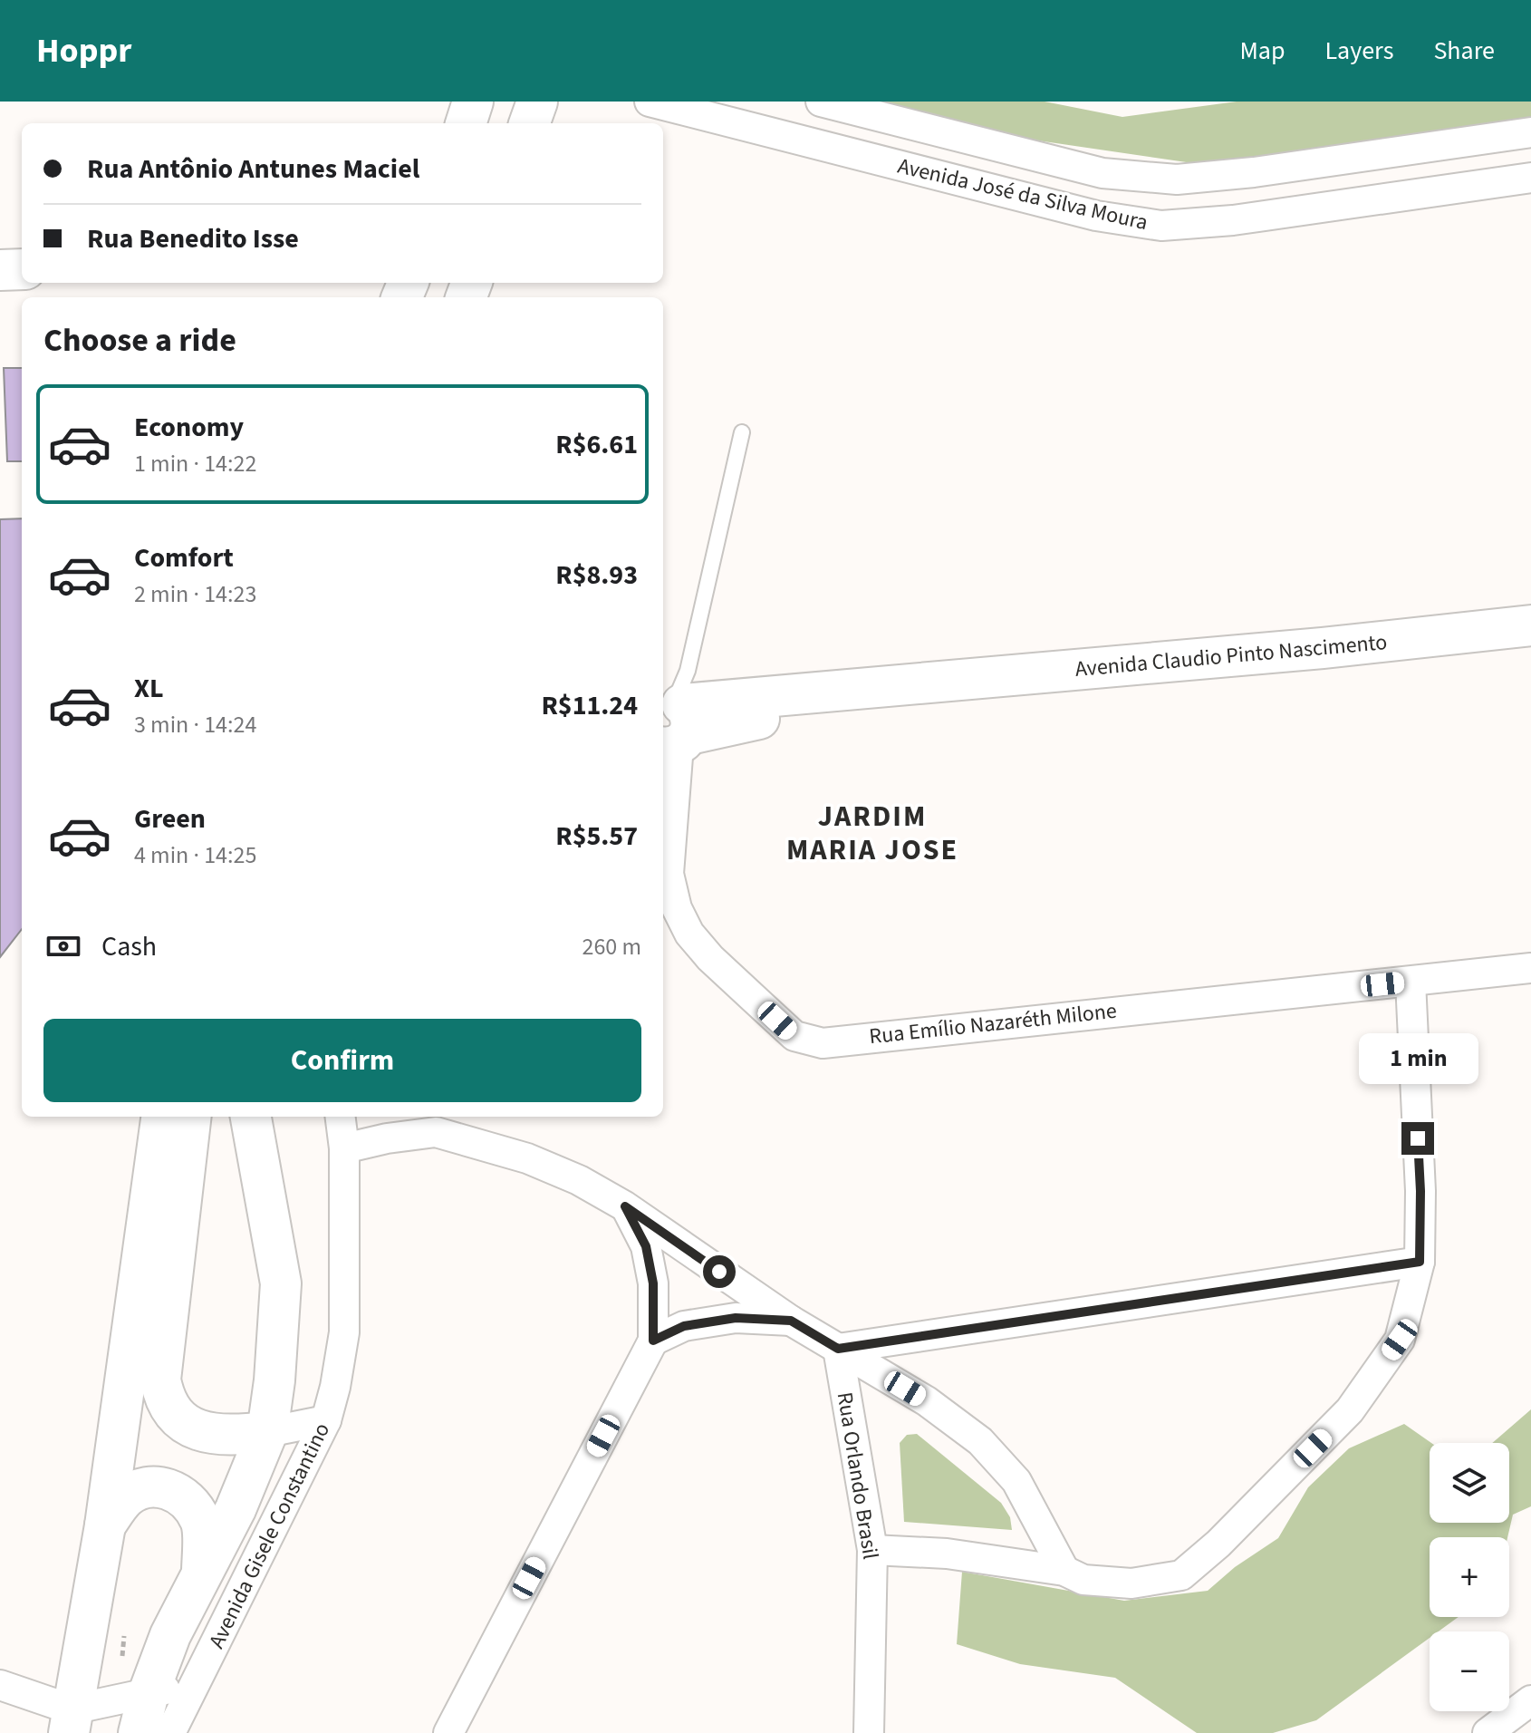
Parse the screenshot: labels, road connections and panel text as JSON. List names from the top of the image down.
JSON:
{
  "streets": {
    "main road": ["Avenida Claudio Pinto Nascimento", "Avenida Gisele Constantino"],
    "street": ["Avenida José da Silva Moura", "Rua Emílio Nazaréth Milone", "Rua Orlando Brasil"]
  },
  "crossings": [
    ["Avenida Claudio Pinto Nascimento", "Rua Emílio Nazaréth Milone"]
  ],
  "districts": ["JARDIM MARIA JOSE"],
  "page": {
    "header": "Hoppr",
    "nav": ["Map", "Layers", "Share"],
    "banner": ["Rua Antônio Antunes Maciel", "Rua Benedito Isse"],
    "heading": "Choose a ride",
    "list": [
      {
        "name": "Economy",
        "note": "1 min · 14:22",
        "value": "R$6.61"
      },
      {
        "name": "Comfort",
        "note": "2 min · 14:23",
        "value": "R$8.93"
      },
      {
        "name": "XL",
        "note": "3 min · 14:24",
        "value": "R$11.24"
      },
      {
        "name": "Green",
        "note": "4 min · 14:25",
        "value": "R$5.57"
      }
    ],
    "pay": ["Cash", "260 m"],
    "buttons": "Confirm",
    "bubble": "1 min",
    "map_buttons": ["+", "−"]
  }
}
